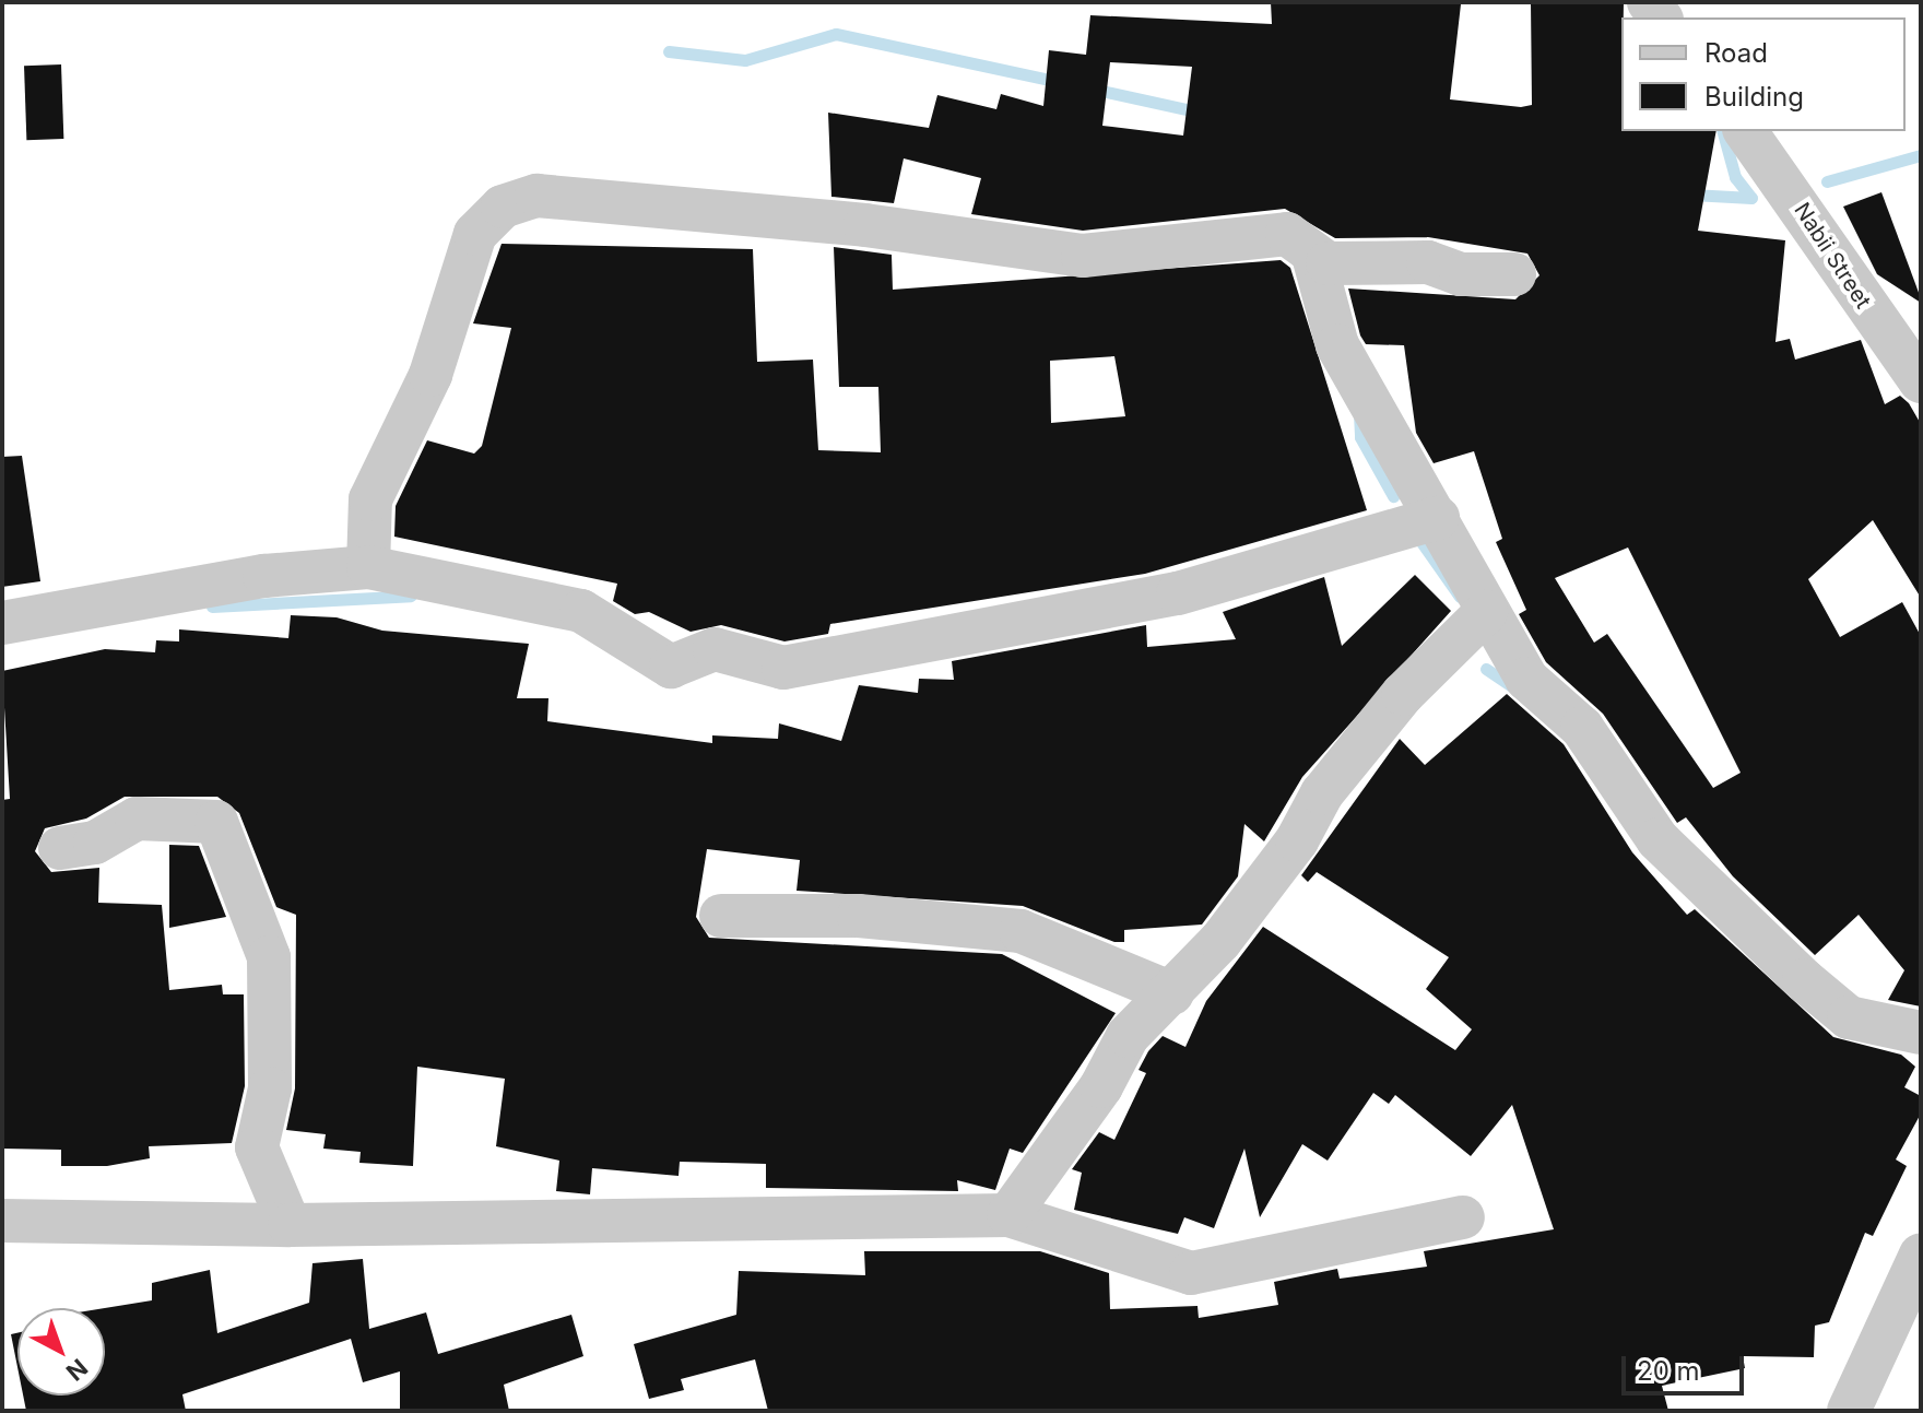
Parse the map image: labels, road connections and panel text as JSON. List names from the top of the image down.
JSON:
{
  "streets": {
    "street": ["Nabii Street"]
  },
  "legend": ["Road", "Building"],
  "scale_bar": "20 m",
  "north": "bottom right"
}
